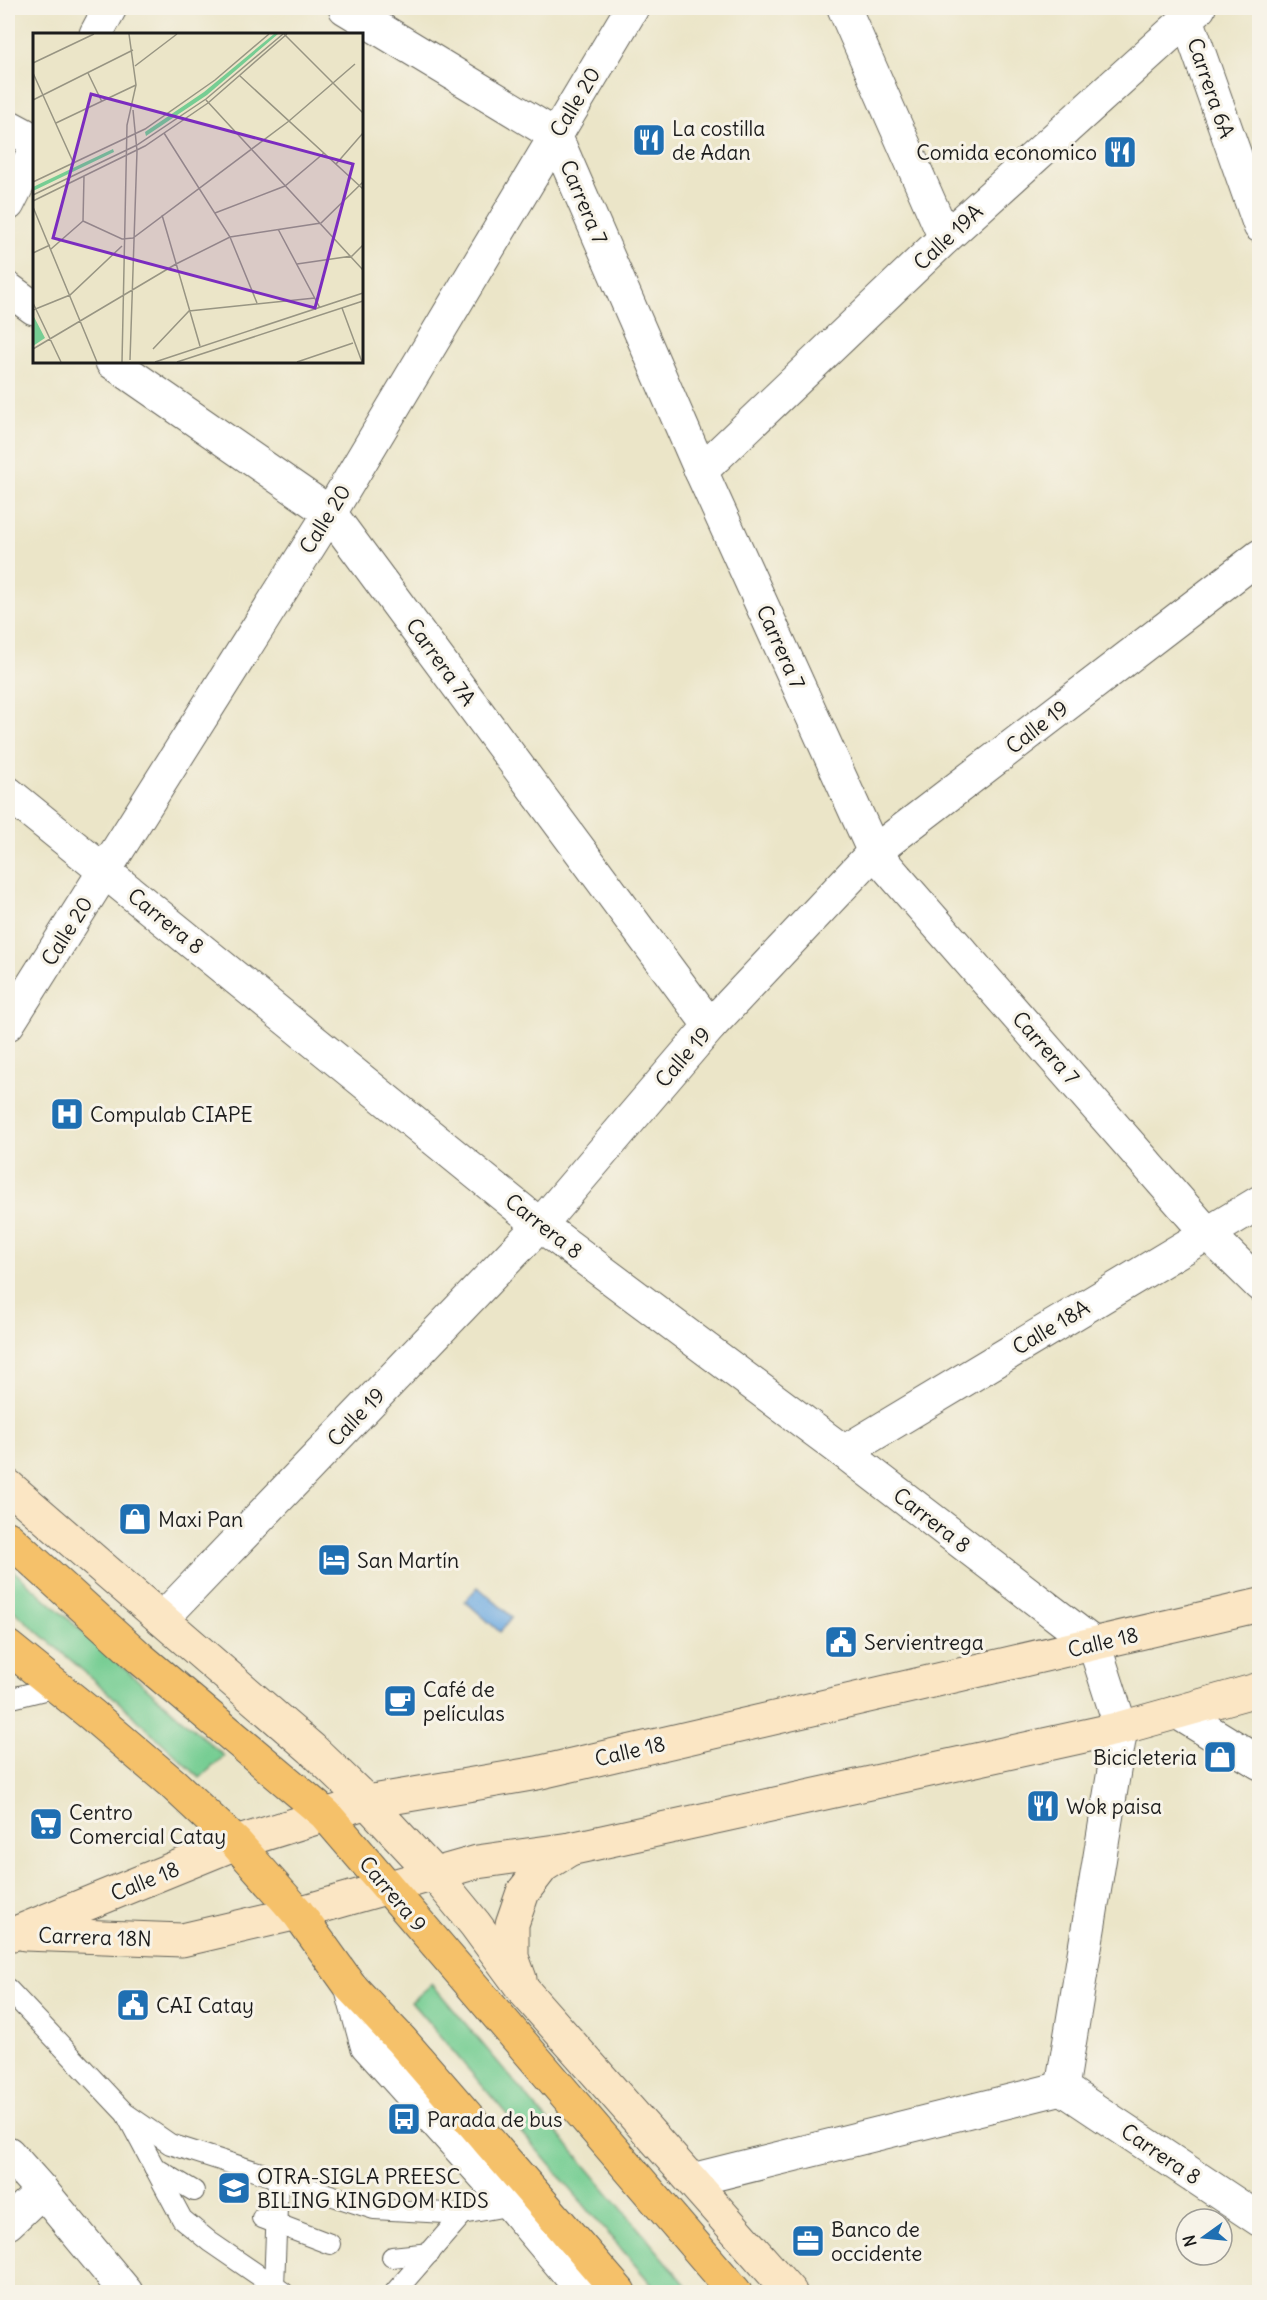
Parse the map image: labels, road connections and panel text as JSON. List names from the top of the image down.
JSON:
{
  "streets": {
    "main road": ["Carrera 9"],
    "street": [
      "Carrera 6A",
      "Calle 20",
      "Carrera 7",
      "Calle 19A",
      "Carrera 7A",
      "Calle 19",
      "Carrera 8",
      "Calle 18A",
      "Calle 18",
      "Carrera 18N"
    ]
  },
  "crossings": [
    ["Carrera 6A", "Calle 19A"],
    ["Calle 20", "Carrera 7"],
    ["Calle 20", "Carrera 7A"],
    ["Calle 20", "Carrera 8"],
    ["Carrera 7", "Calle 19A"],
    ["Carrera 7", "Calle 19"],
    ["Carrera 7", "Calle 18A"],
    ["Carrera 7A", "Calle 19"],
    ["Calle 19", "Carrera 8"],
    ["Carrera 8", "Calle 18A"],
    ["Carrera 8", "Calle 18"],
    ["Calle 18", "Carrera 9"],
    ["Calle 18", "Carrera 18N"]
  ],
  "places": {
    "restaurant": ["La costilla de Adan", "Comida economico", "Wok paisa"],
    "hospital": ["Compulab CIAPE"],
    "shop": ["Maxi Pan", "Bicicleteria"],
    "hotel": ["San Martín"],
    "public building": ["Servientrega", "CAI Catay"],
    "cafe": ["Café de películas"],
    "supermarket": ["Centro Comercial Catay"],
    "bus stop": ["Parada de bus"],
    "school or university": ["OTRA-SIGLA PREESC BILING KINGDOM KIDS"],
    "office": ["Banco de occidente"]
  },
  "north": "left"
}
